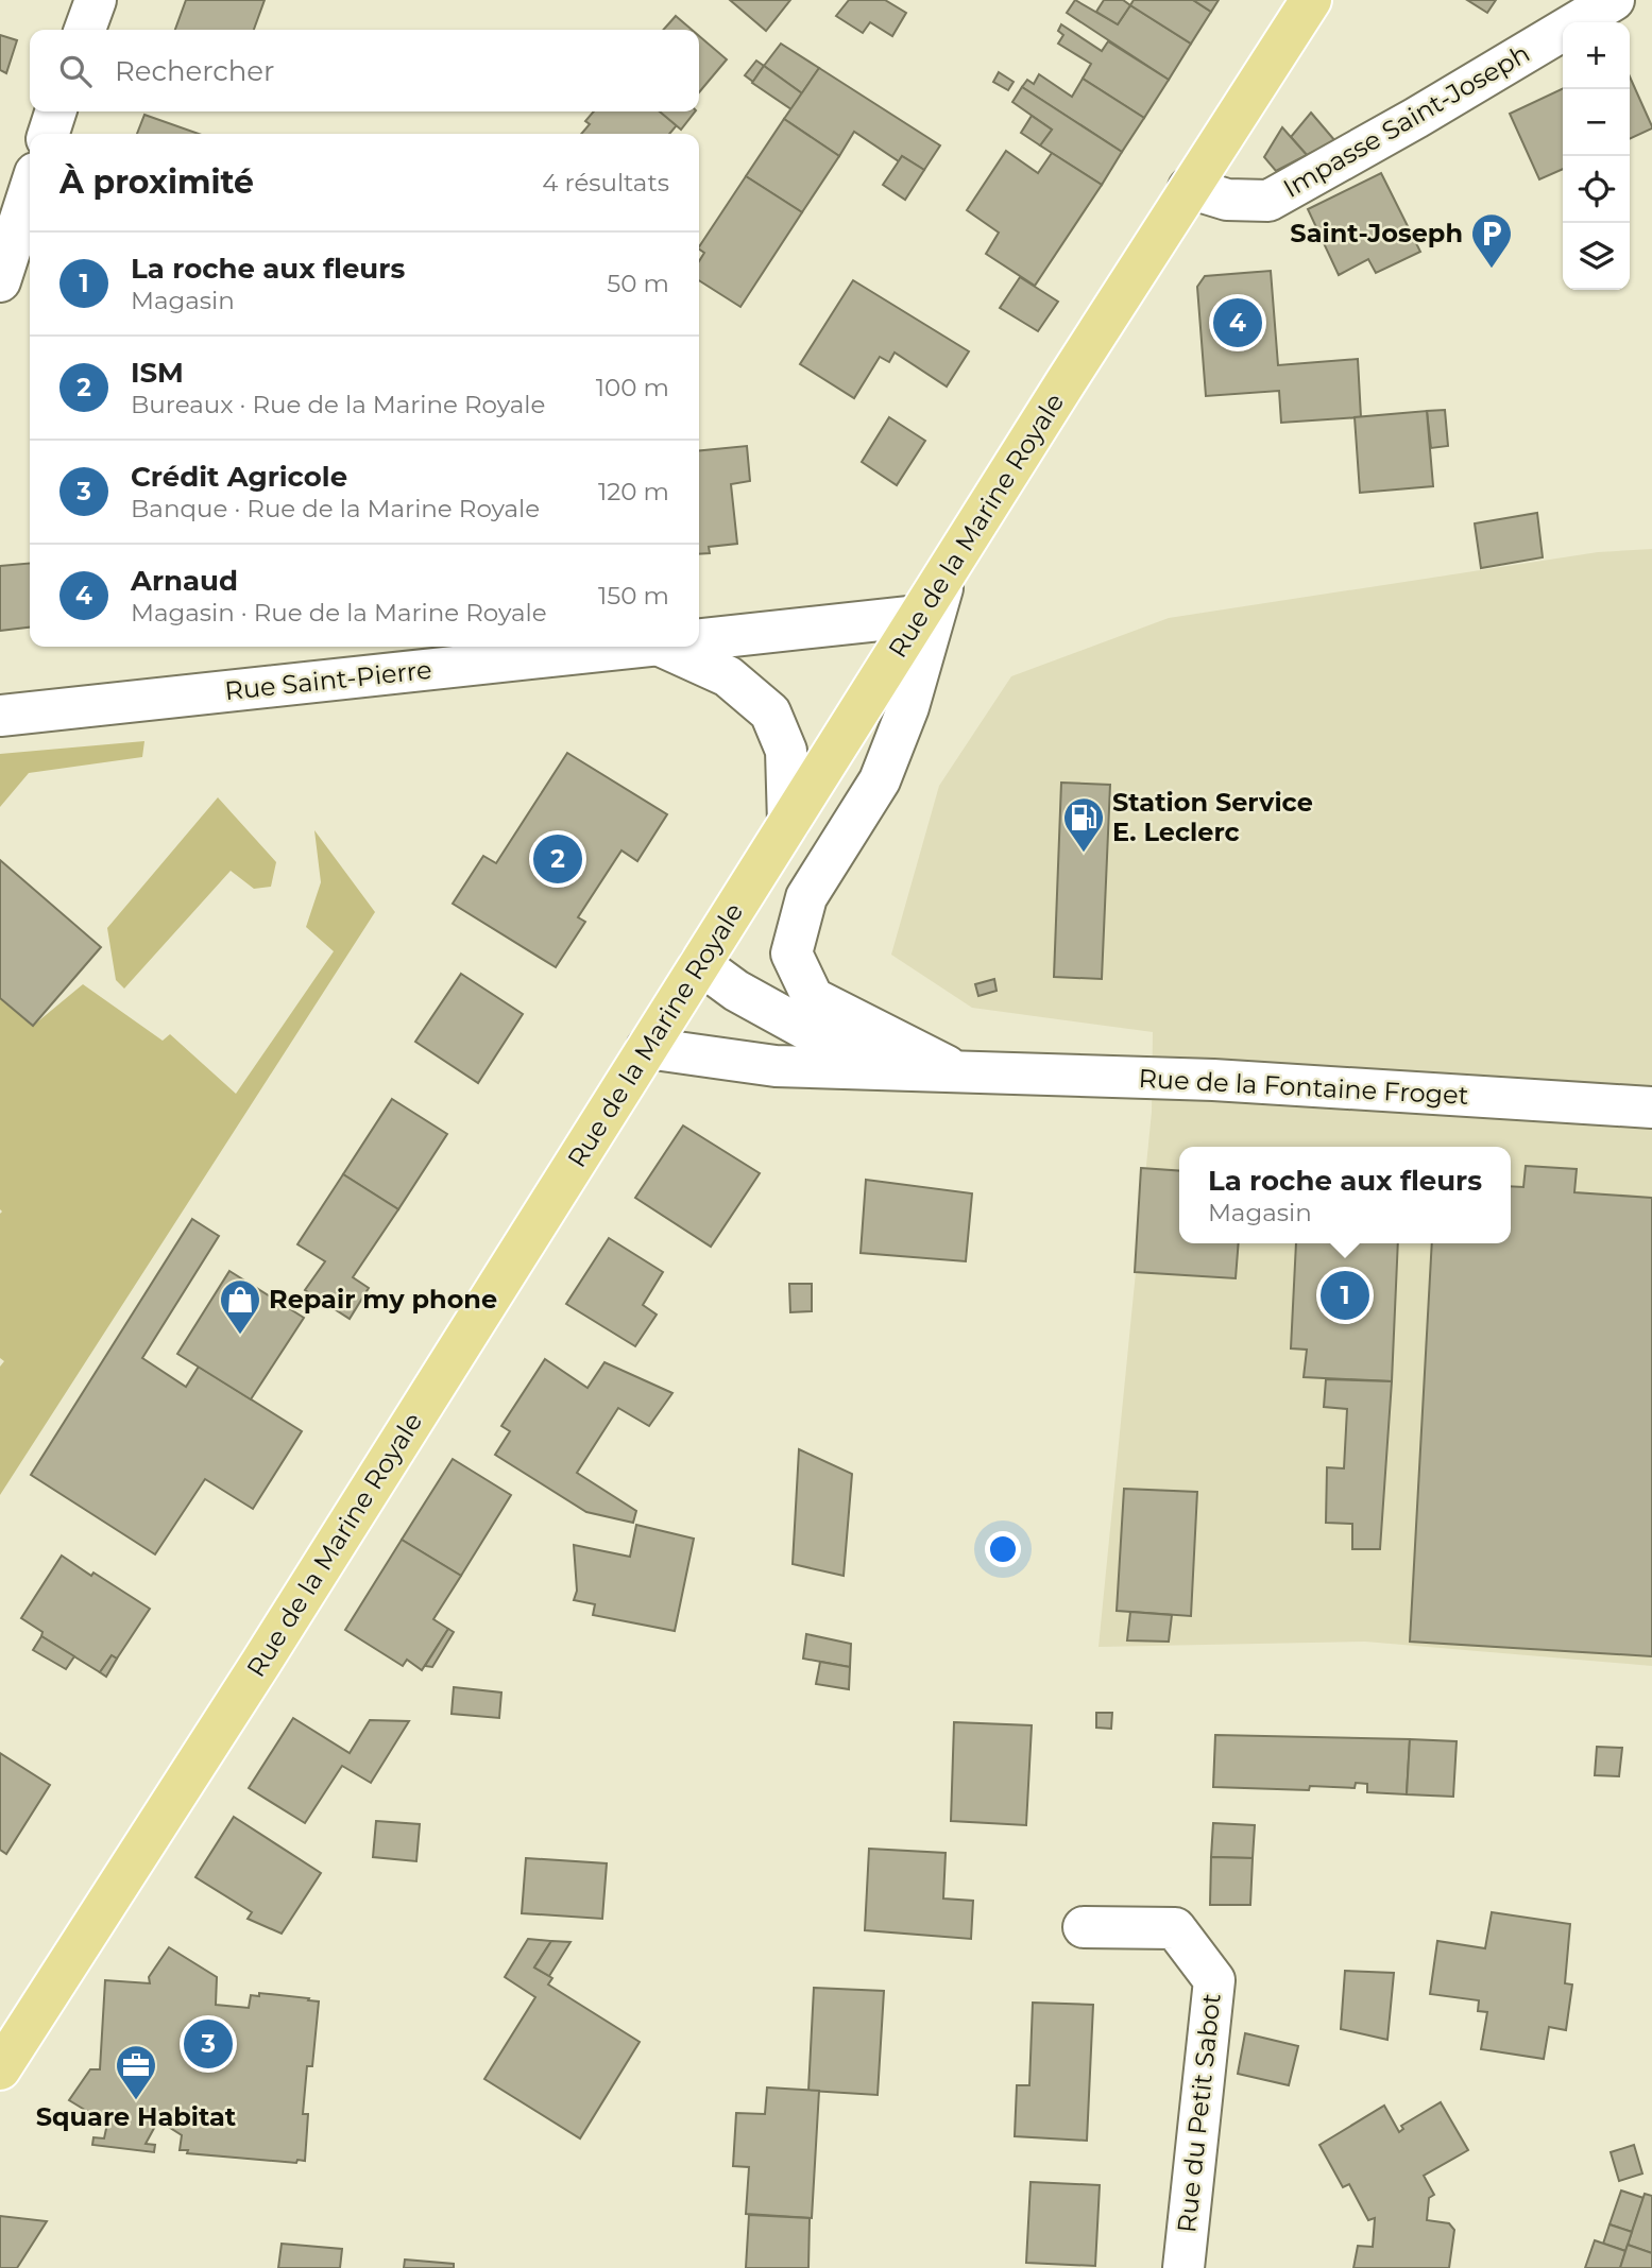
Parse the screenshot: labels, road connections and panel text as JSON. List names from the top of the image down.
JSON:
{
  "streets": {
    "main road": ["Rue de la Marine Royale"],
    "street": [
      "Impasse Saint-Joseph",
      "Rue Saint-Pierre",
      "Rue de la Fontaine Froget",
      "Rue du Petit Sabot"
    ]
  },
  "crossings": [
    ["Impasse Saint-Joseph", "Rue de la Marine Royale"],
    ["Rue de la Marine Royale", "Rue Saint-Pierre"],
    ["Rue de la Marine Royale", "Rue de la Fontaine Froget"]
  ],
  "places": {
    "parking": ["Saint-Joseph"],
    "fuel station": ["Station Service E. Leclerc"],
    "shop": ["Repair my phone"],
    "office": ["Square Habitat"]
  },
  "page": {
    "map_buttons": ["+", "−"],
    "search": "Rechercher",
    "heading": ["À proximité", "4 résultats"],
    "list": [
      {
        "mark": "1",
        "name": "La roche aux fleurs",
        "note": "Magasin",
        "value": "50 m"
      },
      {
        "mark": "2",
        "name": "ISM",
        "note": "Bureaux · Rue de la Marine Royale",
        "value": "100 m"
      },
      {
        "mark": "3",
        "name": "Crédit Agricole",
        "note": "Banque · Rue de la Marine Royale",
        "value": "120 m"
      },
      {
        "mark": "4",
        "name": "Arnaud",
        "note": "Magasin · Rue de la Marine Royale",
        "value": "150 m"
      }
    ],
    "pins": [
      "4",
      "2",
      "1",
      "3"
    ],
    "popup": ["La roche aux fleurs", "Magasin"]
  }
}
